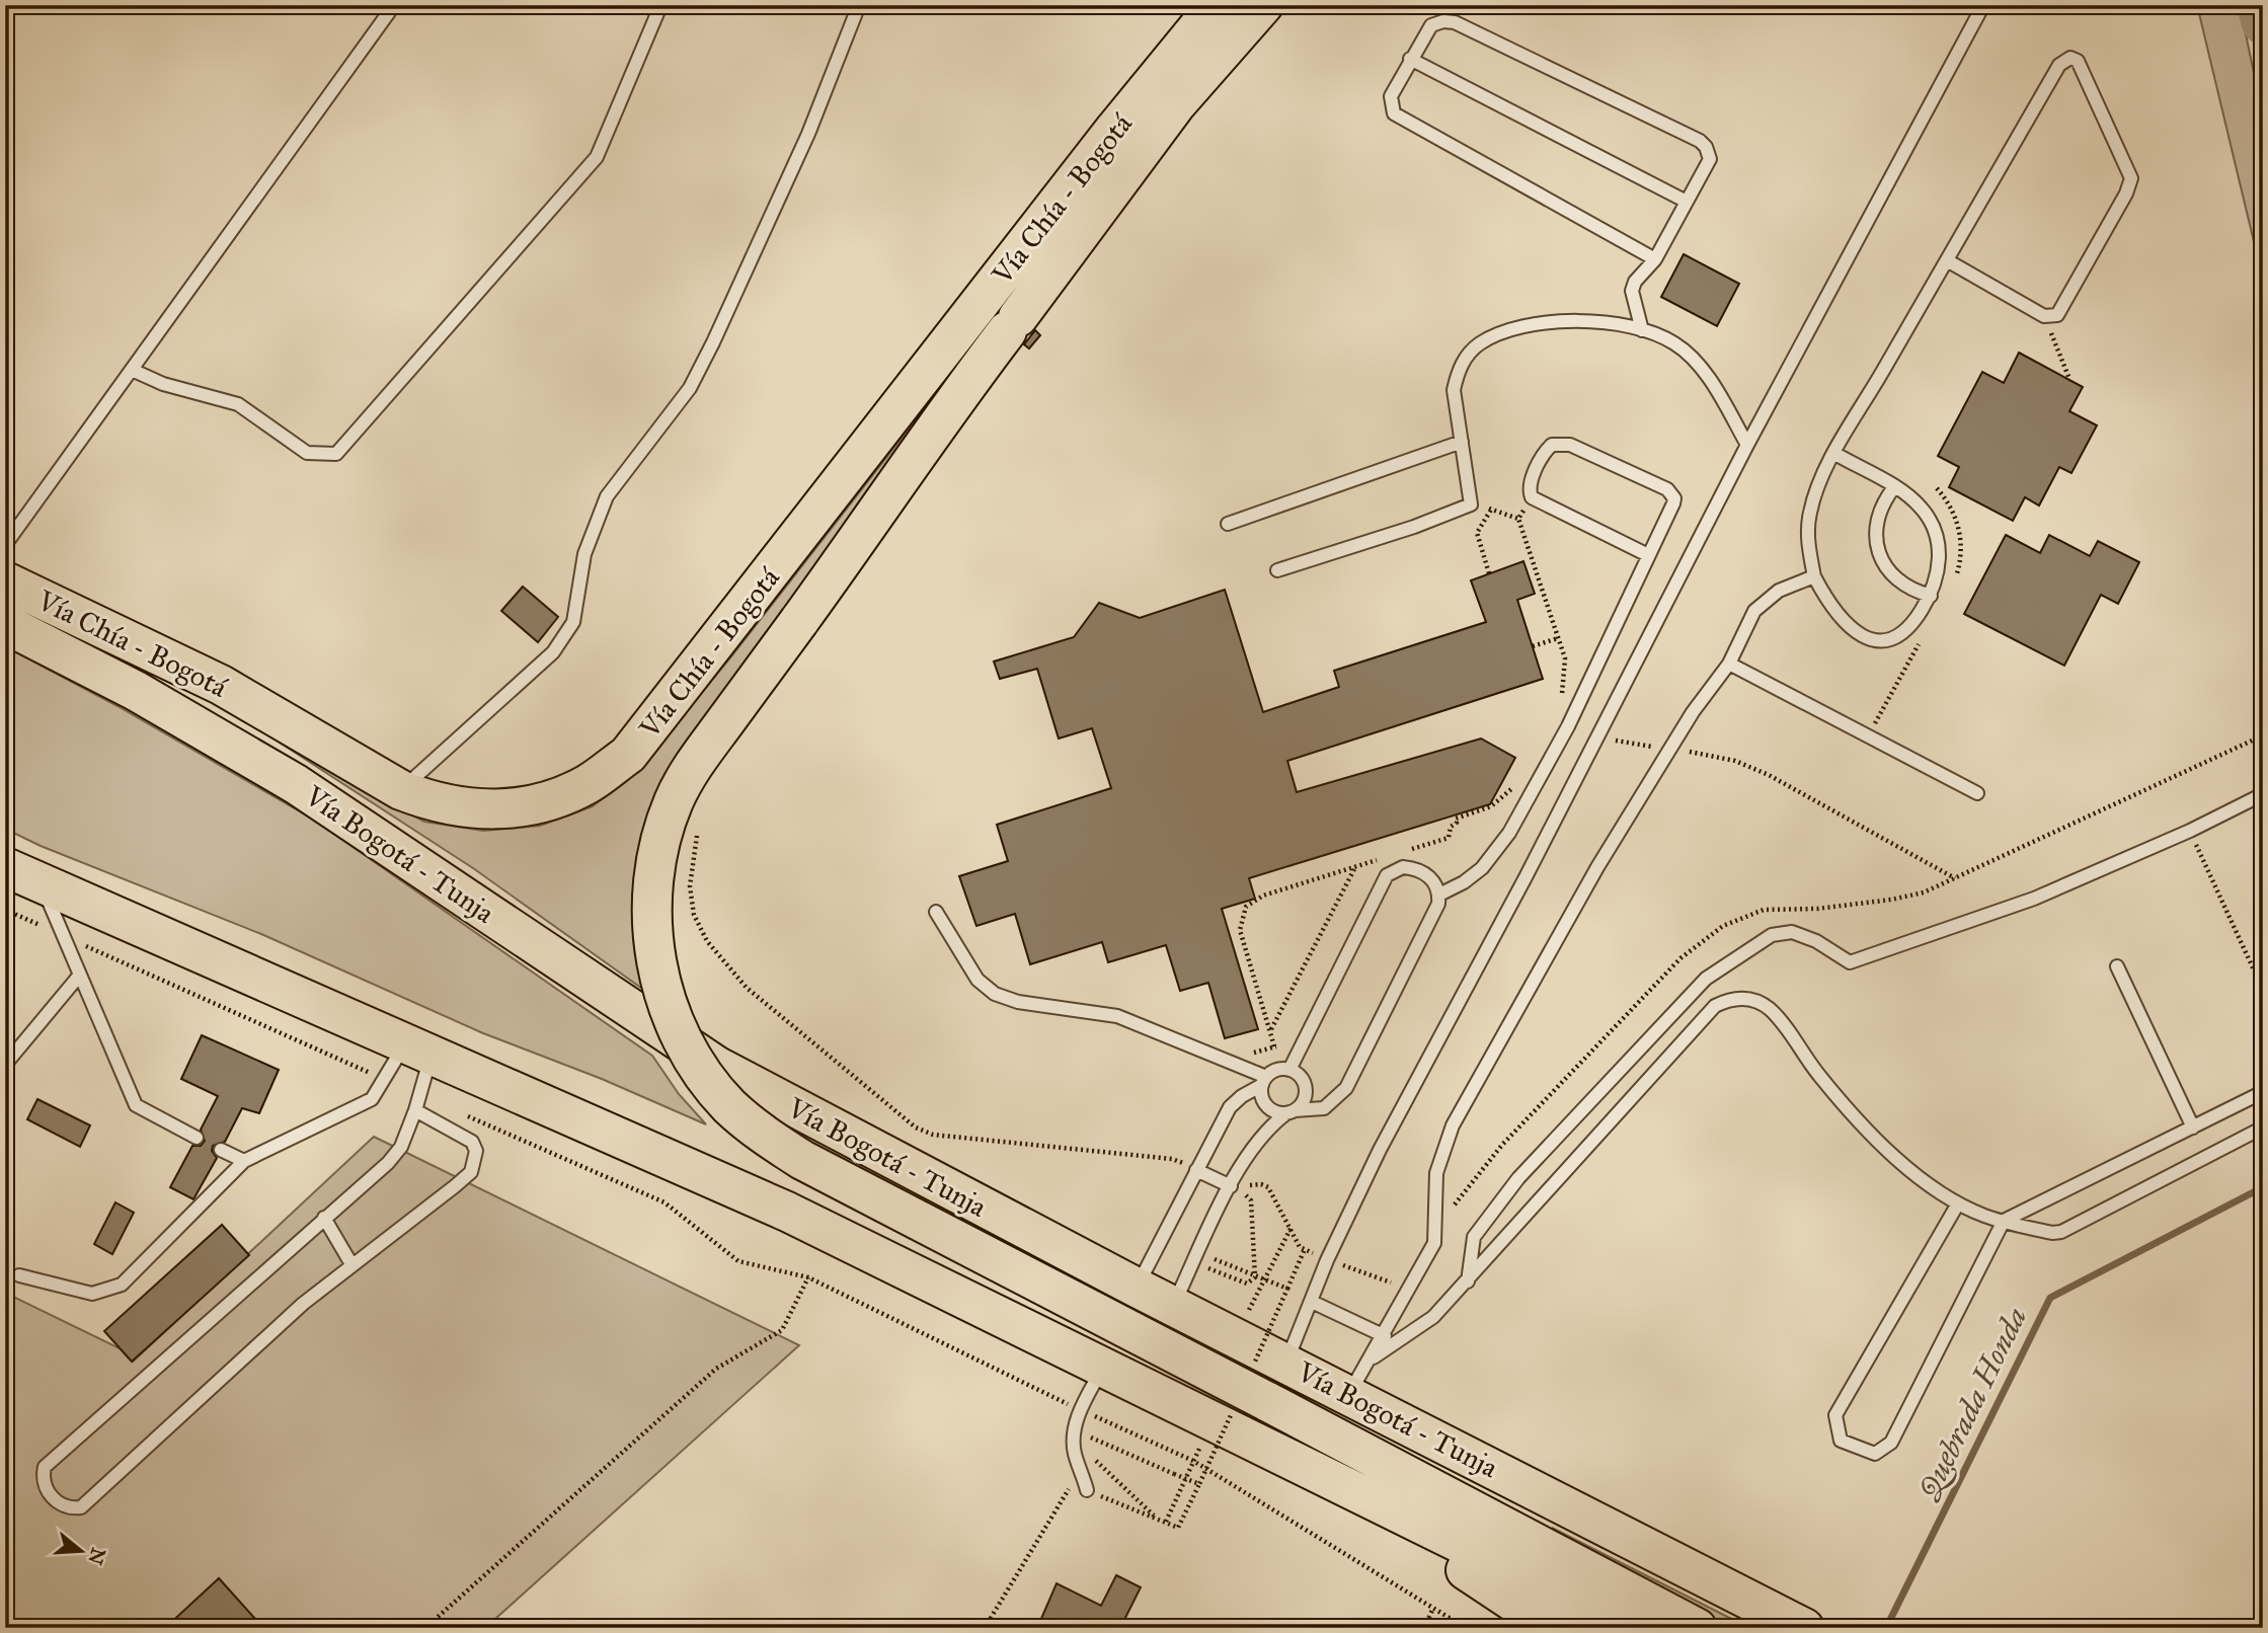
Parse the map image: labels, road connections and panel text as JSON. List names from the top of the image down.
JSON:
{
  "streets": {
    "highway": ["Vía Chía - Bogotá", "Vía Bogotá - Tunja"]
  },
  "water": ["Quebrada Honda"],
  "north": "right"
}
